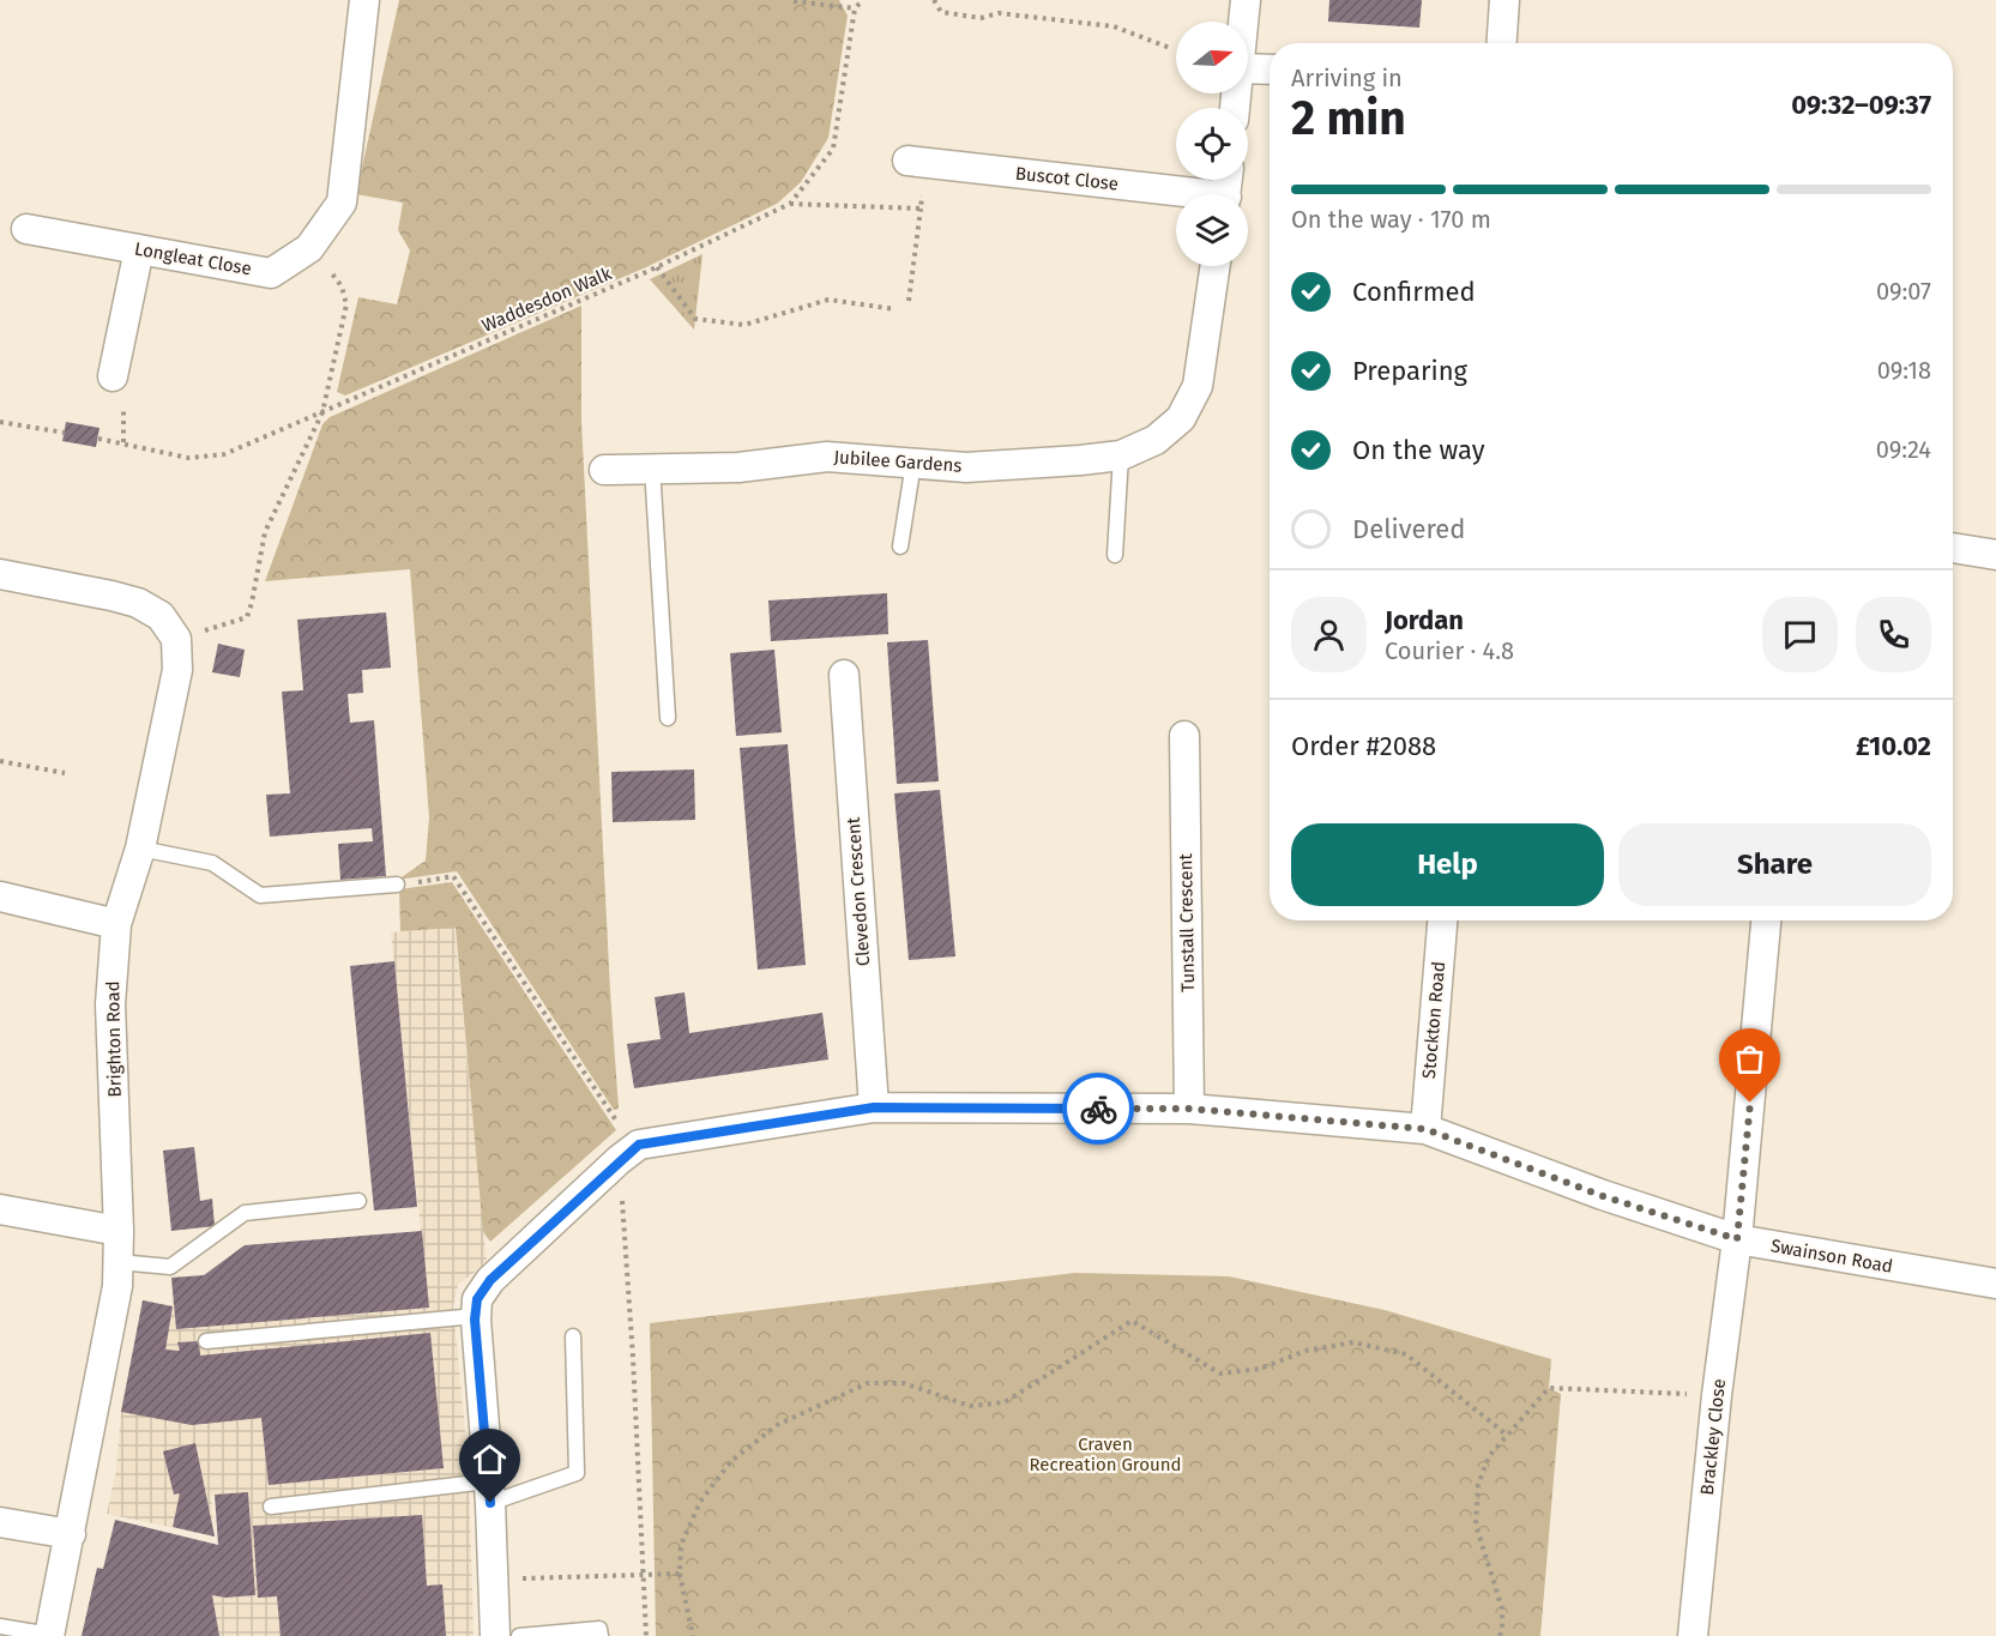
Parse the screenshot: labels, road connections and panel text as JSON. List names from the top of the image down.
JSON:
{
  "streets": {
    "street": [
      "Buscot Close",
      "Longleat Close",
      "Jubilee Gardens",
      "Clevedon Crescent",
      "Tunstall Crescent",
      "Stockton Road",
      "Brighton Road",
      "Swainson Road",
      "Brackley Close"
    ],
    "path": ["Waddesdon Walk"]
  },
  "crossings": [
    ["Clevedon Crescent", "Swainson Road"],
    ["Tunstall Crescent", "Swainson Road"],
    ["Stockton Road", "Swainson Road"],
    ["Swainson Road", "Brackley Close"]
  ],
  "parks": ["Craven Recreation Ground"],
  "north": "right",
  "page": {
    "heading": ["2 min", "Arriving in", "09:32–09:37"],
    "panel": [
      "Jordan",
      "Courier · 4.8",
      "Order #2088",
      "£10.02"
    ],
    "bar": "On the way · 170 m",
    "list": [
      ["Confirmed", "09:07"],
      ["Preparing", "09:18"],
      ["On the way", "09:24"],
      "Delivered"
    ],
    "buttons": ["Help", "Share"]
  }
}
